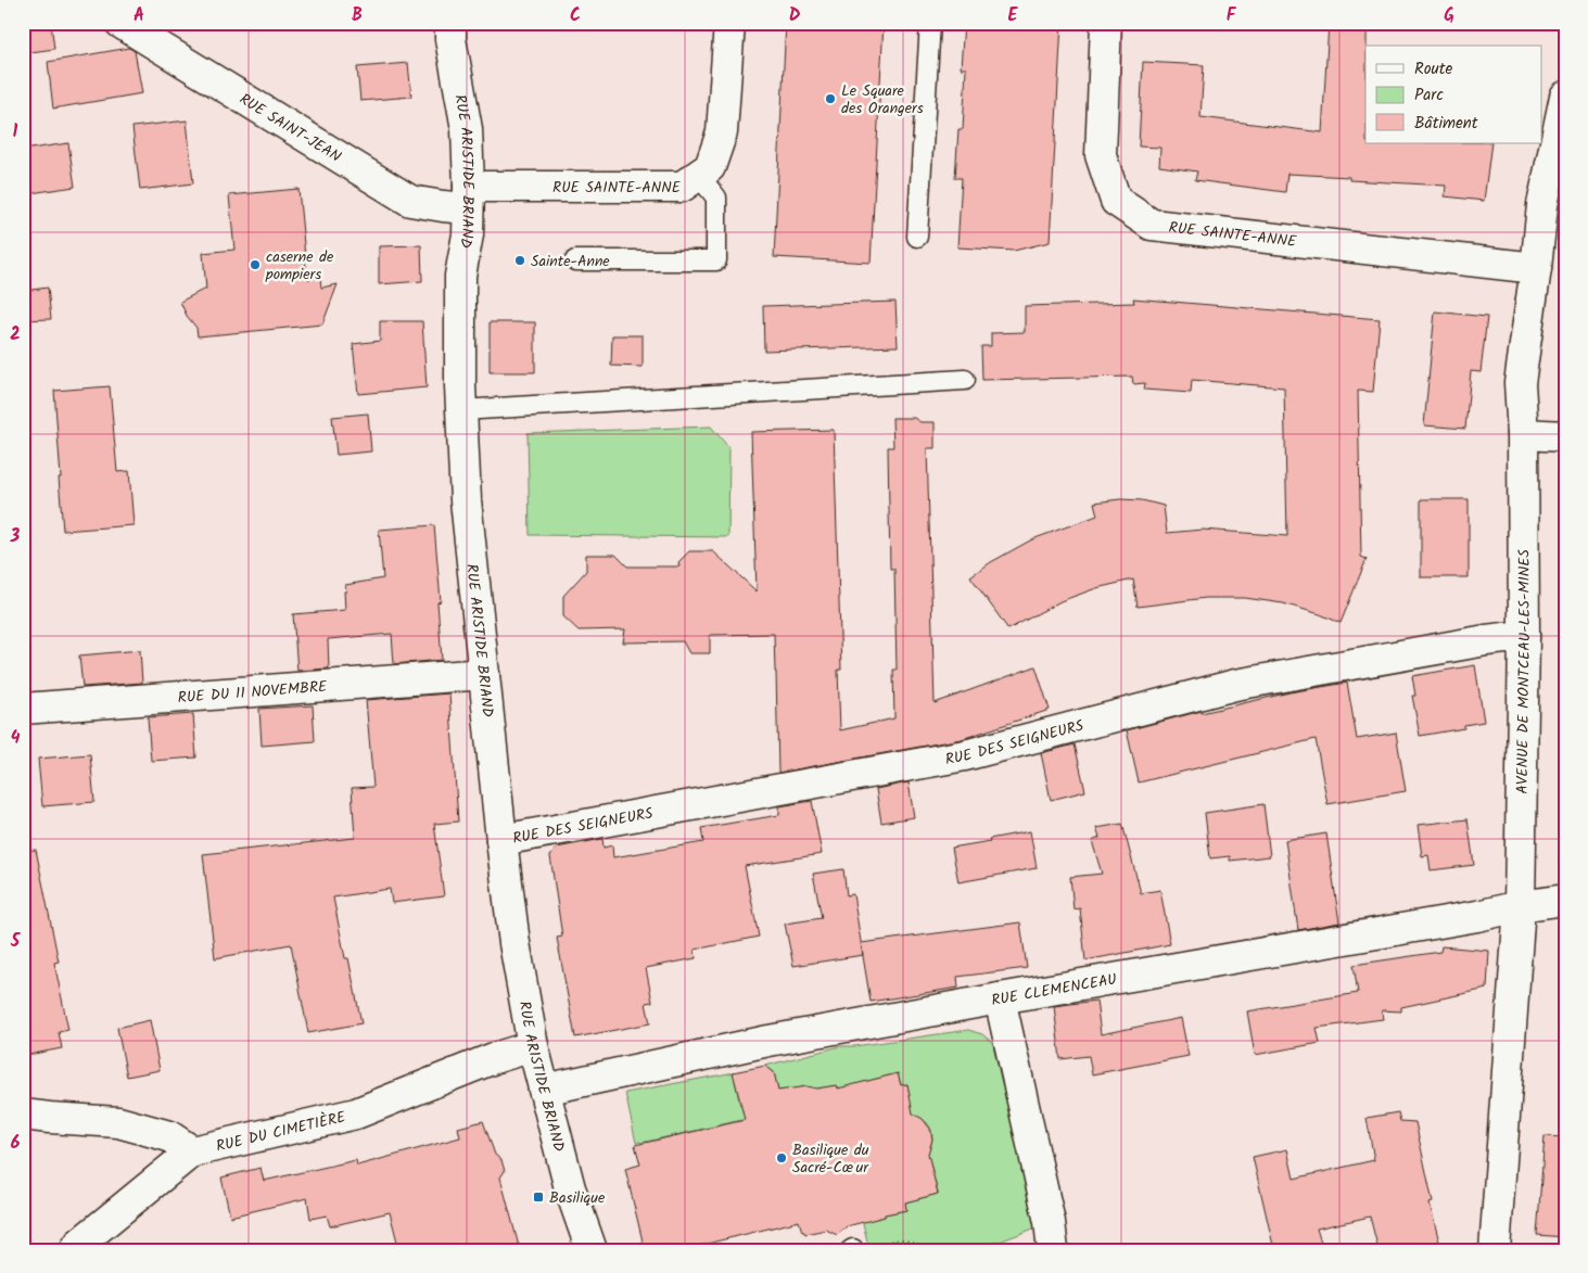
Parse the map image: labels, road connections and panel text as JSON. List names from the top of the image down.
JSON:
{
  "streets": {
    "street": [
      "RUE SAINT-JEAN",
      "RUE ARISTIDE BRIAND",
      "RUE SAINTE-ANNE",
      "AVENUE DE MONTCEAU-LES-MINES",
      "RUE DU 11 NOVEMBRE",
      "RUE DES SEIGNEURS",
      "RUE CLEMENCEAU",
      "RUE DU CIMETIÈRE"
    ]
  },
  "crossings": [
    ["RUE SAINT-JEAN", "RUE ARISTIDE BRIAND"],
    ["RUE SAINT-JEAN", "RUE SAINTE-ANNE"],
    ["RUE ARISTIDE BRIAND", "RUE SAINTE-ANNE"],
    ["RUE ARISTIDE BRIAND", "RUE DU 11 NOVEMBRE"],
    ["RUE ARISTIDE BRIAND", "RUE DES SEIGNEURS"],
    ["RUE ARISTIDE BRIAND", "RUE CLEMENCEAU"],
    ["RUE ARISTIDE BRIAND", "RUE DU CIMETIÈRE"],
    ["RUE SAINTE-ANNE", "AVENUE DE MONTCEAU-LES-MINES"],
    ["AVENUE DE MONTCEAU-LES-MINES", "RUE DES SEIGNEURS"],
    ["AVENUE DE MONTCEAU-LES-MINES", "RUE CLEMENCEAU"]
  ],
  "places": {
    "other": [
      "Le Square des Orangers",
      "Sainte-Anne",
      "caserne de pompiers",
      "Basilique du Sacré-Cœur"
    ],
    "transit": ["Basilique"]
  },
  "legend": ["Route", "Parc", "Bâtiment"],
  "grid": {
    "columns": [
      "A",
      "B",
      "C",
      "D",
      "E",
      "F",
      "G"
    ],
    "rows": [
      "1",
      "2",
      "3",
      "4",
      "5",
      "6"
    ]
  }
}
